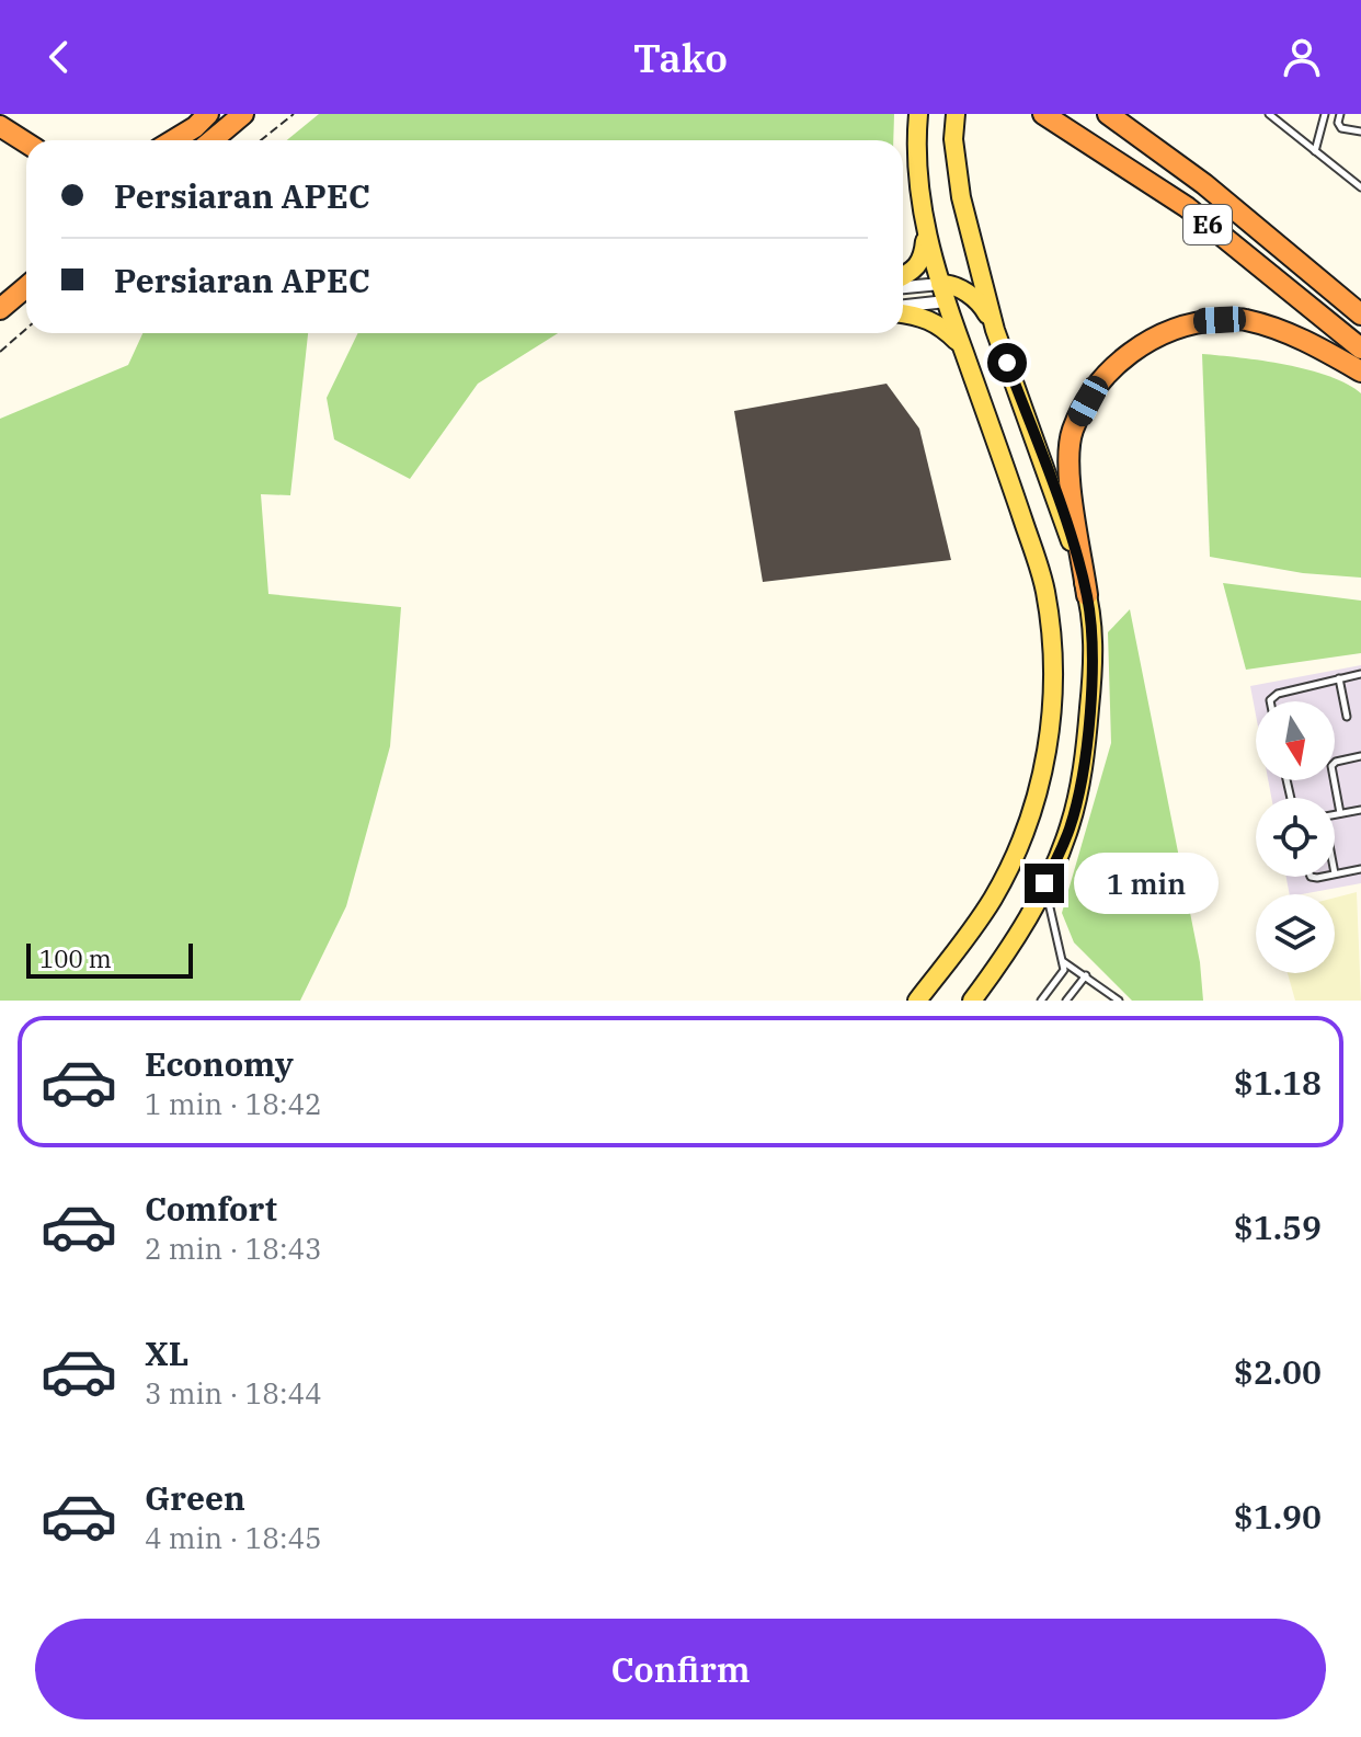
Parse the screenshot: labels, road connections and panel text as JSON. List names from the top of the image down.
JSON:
{
  "streets": {
    "highway": ["E6"]
  },
  "scale_bar": "100 m",
  "north": "bottom",
  "page": {
    "header": "Tako",
    "banner": ["Persiaran APEC", "Persiaran APEC"],
    "bubble": "1 min",
    "scale": "100 m",
    "list": [
      {
        "name": "Economy",
        "note": "1 min · 18:42",
        "value": "$1.18"
      },
      {
        "name": "Comfort",
        "note": "2 min · 18:43",
        "value": "$1.59"
      },
      {
        "name": "XL",
        "note": "3 min · 18:44",
        "value": "$2.00"
      },
      {
        "name": "Green",
        "note": "4 min · 18:45",
        "value": "$1.90"
      }
    ],
    "buttons": "Confirm"
  }
}
